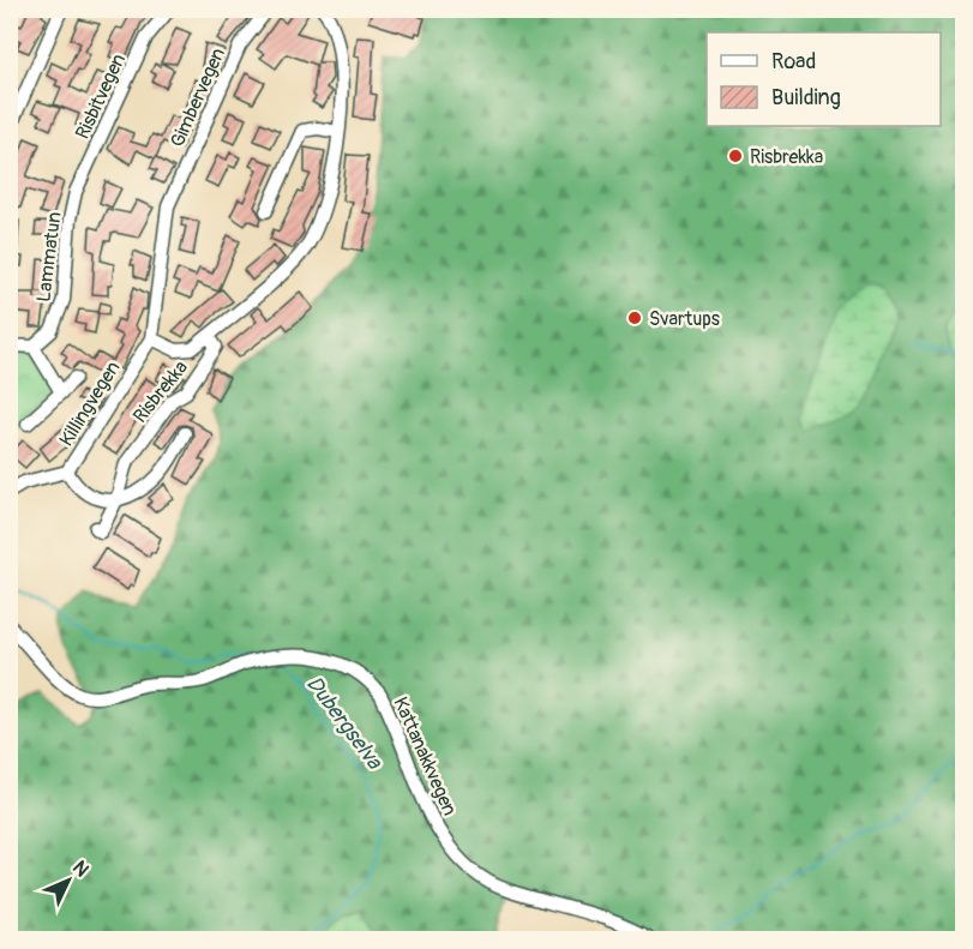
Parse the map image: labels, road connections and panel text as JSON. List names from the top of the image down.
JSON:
{
  "streets": {
    "street": [
      "Risbitvegen",
      "Gimbervegen",
      "Lammatun",
      "Risbrekka",
      "Killingvegen",
      "Kattanakkvegen"
    ]
  },
  "crossings": [
    ["Risbitvegen", "Lammatun"],
    ["Gimbervegen", "Killingvegen"]
  ],
  "water": ["Dubergselva"],
  "places": ["Risbrekka", "Svartups"],
  "legend": ["Road", "Building"],
  "north": "top right"
}
